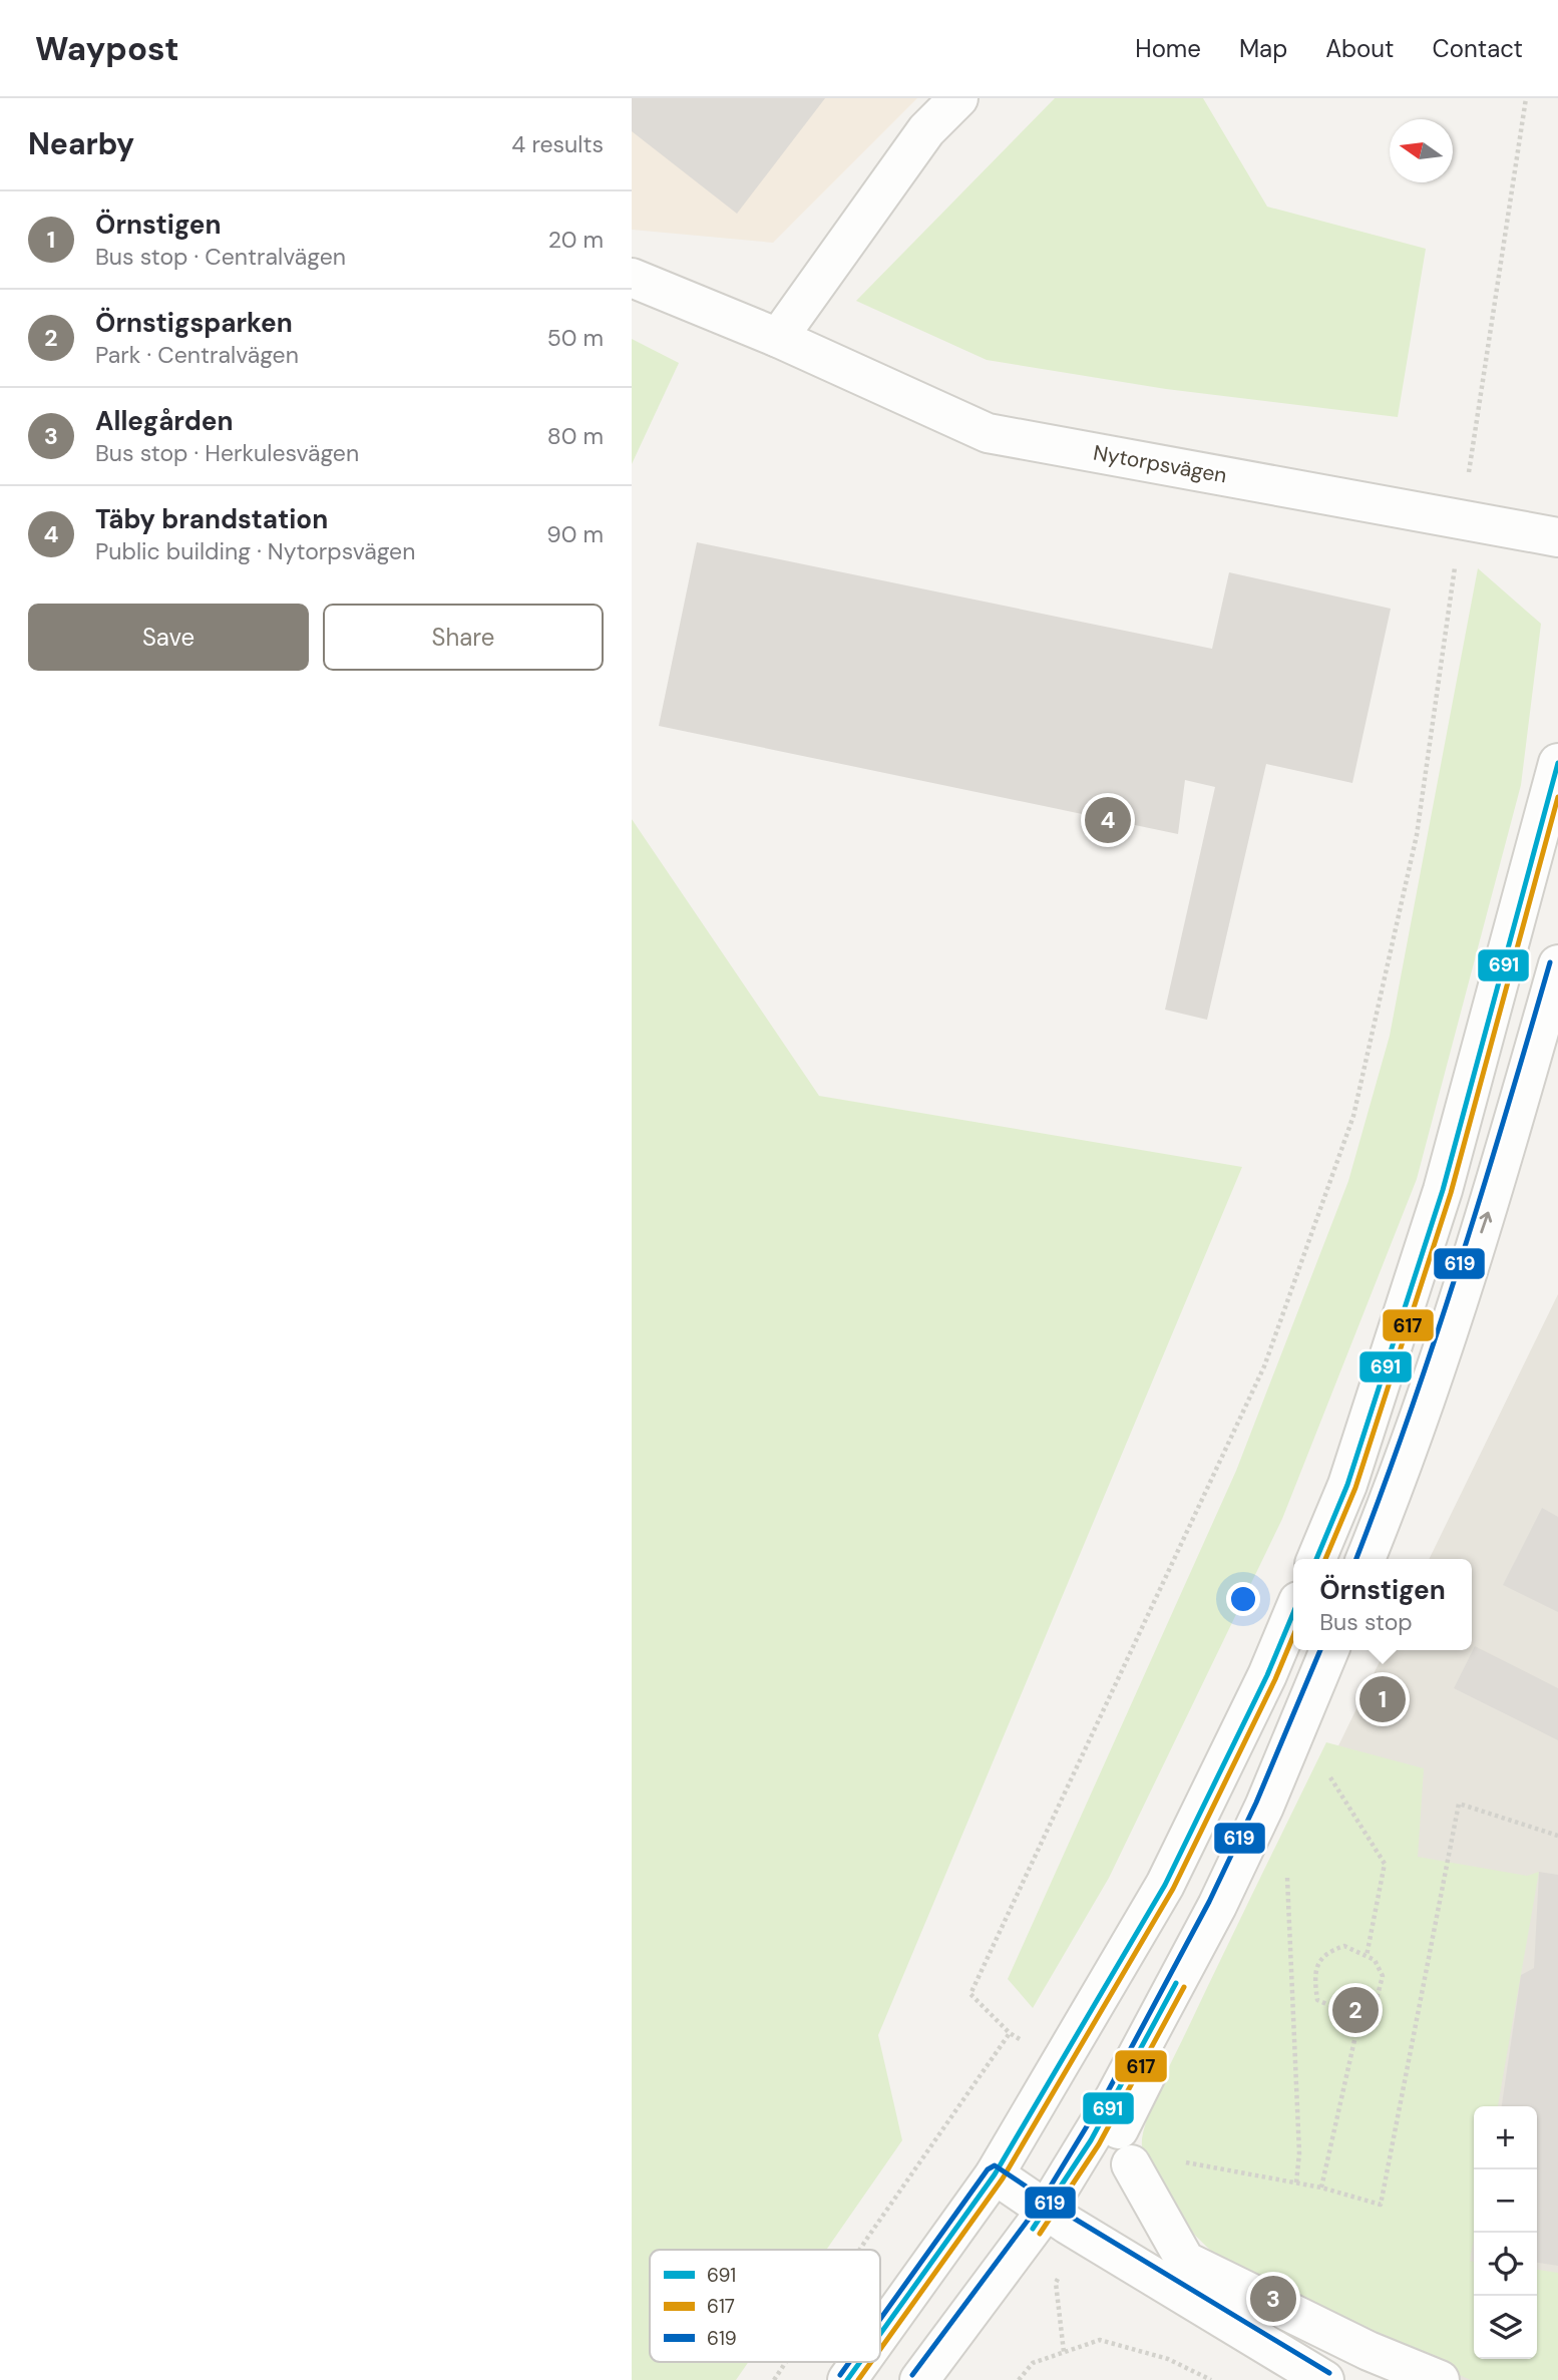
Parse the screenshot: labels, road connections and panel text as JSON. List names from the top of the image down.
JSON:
{
  "streets": {
    "street": ["Nytorpsvägen"]
  },
  "lines": ["transit line 691", "transit line 617", "transit line 619"],
  "legend": ["691", "617", "619"],
  "north": "left",
  "page": {
    "header": "Waypost",
    "nav": [
      "Home",
      "Map",
      "About",
      "Contact"
    ],
    "heading": ["Nearby", "4 results"],
    "list": [
      {
        "mark": "1",
        "name": "Örnstigen",
        "note": "Bus stop · Centralvägen",
        "value": "20 m"
      },
      {
        "mark": "2",
        "name": "Örnstigsparken",
        "note": "Park · Centralvägen",
        "value": "50 m"
      },
      {
        "mark": "3",
        "name": "Allegården",
        "note": "Bus stop · Herkulesvägen",
        "value": "80 m"
      },
      {
        "mark": "4",
        "name": "Täby brandstation",
        "note": "Public building · Nytorpsvägen",
        "value": "90 m"
      }
    ],
    "buttons": ["Save", "Share"],
    "pins": [
      "4",
      "1",
      "2",
      "3"
    ],
    "popup": ["Örnstigen", "Bus stop"],
    "map_buttons": ["+", "−"]
  }
}
